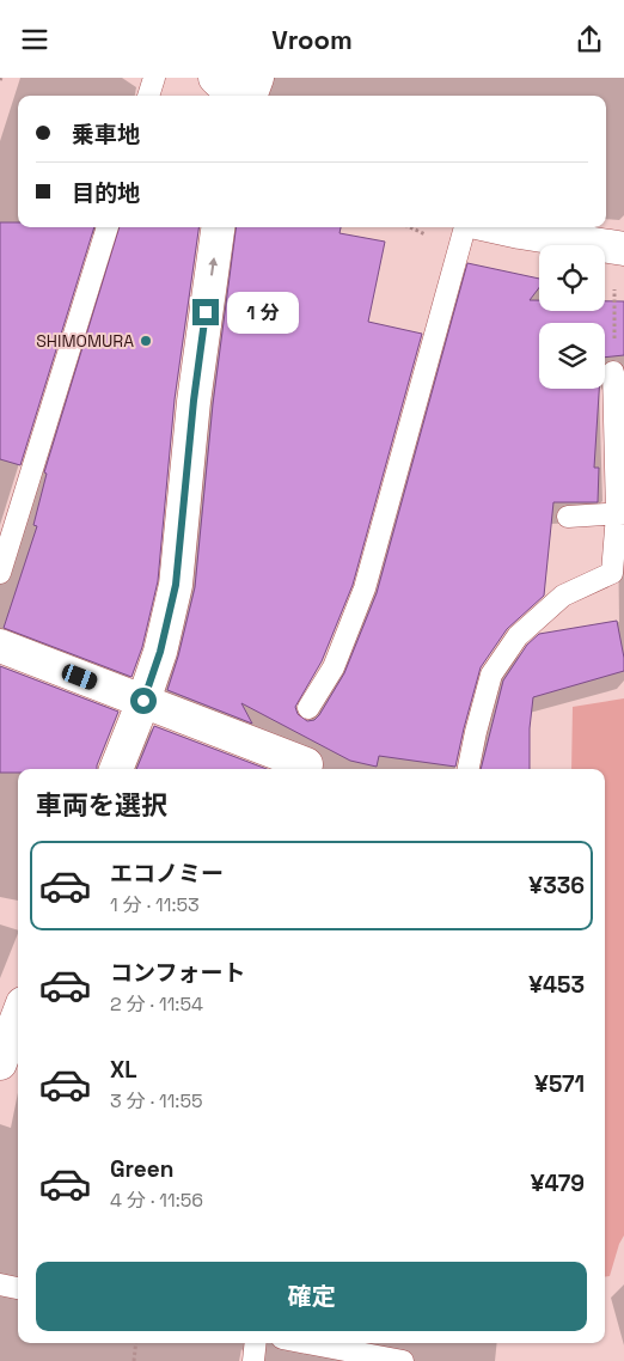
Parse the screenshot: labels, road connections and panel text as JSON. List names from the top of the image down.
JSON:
{
  "places": ["SHIMOMURA"],
  "page": {
    "header": "Vroom",
    "banner": ["乗車地", "目的地"],
    "bubble": "1 分",
    "heading": "車両を選択",
    "list": [
      {
        "name": "エコノミー",
        "note": "1 分 · 11:53",
        "value": "¥336"
      },
      {
        "name": "コンフォート",
        "note": "2 分 · 11:54",
        "value": "¥453"
      },
      {
        "name": "XL",
        "note": "3 分 · 11:55",
        "value": "¥571"
      },
      {
        "name": "Green",
        "note": "4 分 · 11:56",
        "value": "¥479"
      }
    ],
    "buttons": "確定"
  }
}
